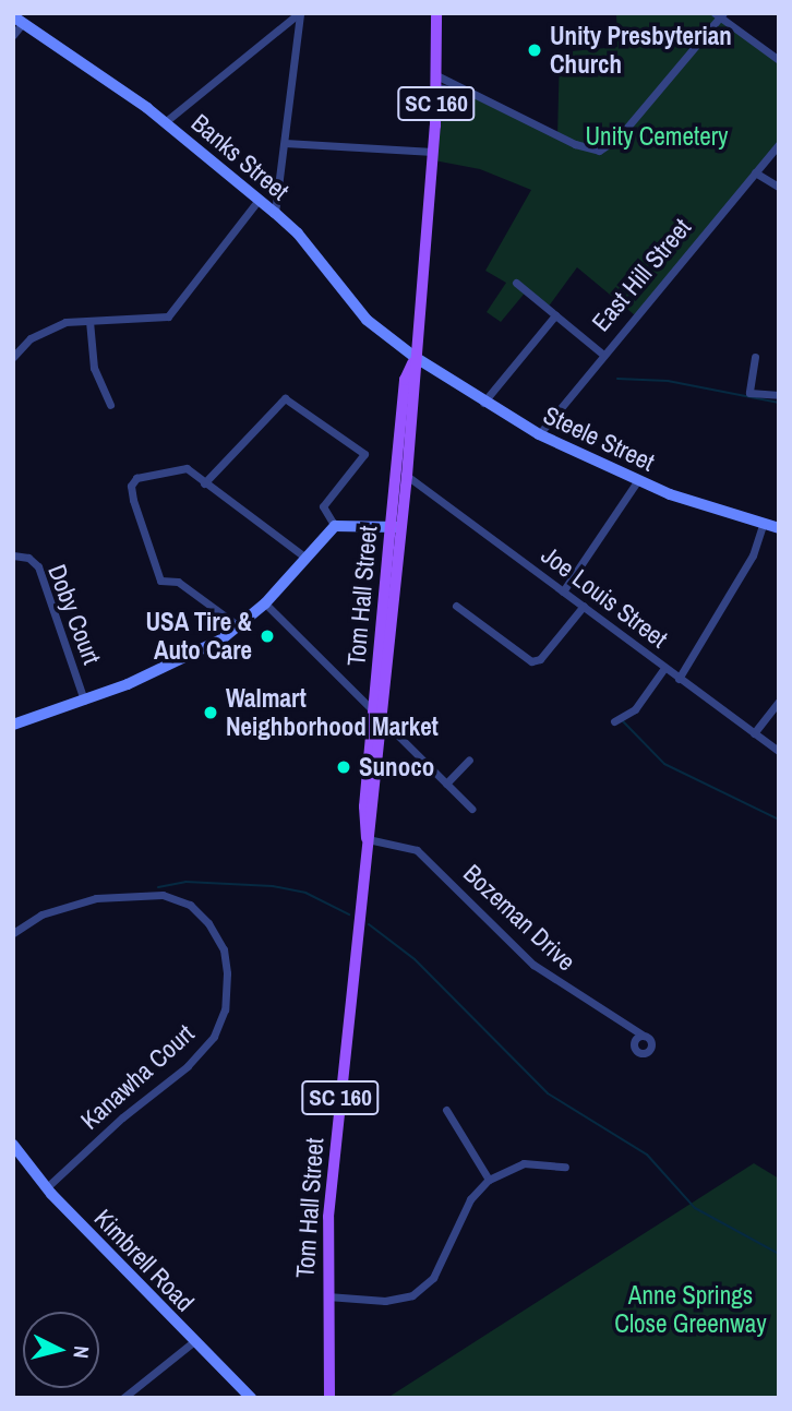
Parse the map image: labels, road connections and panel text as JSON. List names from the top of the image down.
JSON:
{
  "streets": {
    "main road": ["SC 160", "Tom Hall Street"],
    "street": [
      "Banks Street",
      "East Hill Street",
      "Steele Street",
      "Joe Louis Street",
      "Doby Court",
      "Bozeman Drive",
      "Kanawha Court",
      "Kimbrell Road"
    ]
  },
  "crossings": [
    ["Banks Street", "Steele Street"],
    ["Banks Street", "Tom Hall Street"],
    ["East Hill Street", "Steele Street"],
    ["Steele Street", "Tom Hall Street"],
    ["Tom Hall Street", "Joe Louis Street"],
    ["Tom Hall Street", "Bozeman Drive"],
    ["Kanawha Court", "Kimbrell Road"]
  ],
  "parks": ["Unity Cemetery", "Anne Springs Close Greenway"],
  "places": [
    "Unity Presbyterian Church",
    "USA Tire & Auto Care",
    "Walmart Neighborhood Market",
    "Sunoco"
  ],
  "north": "right"
}
